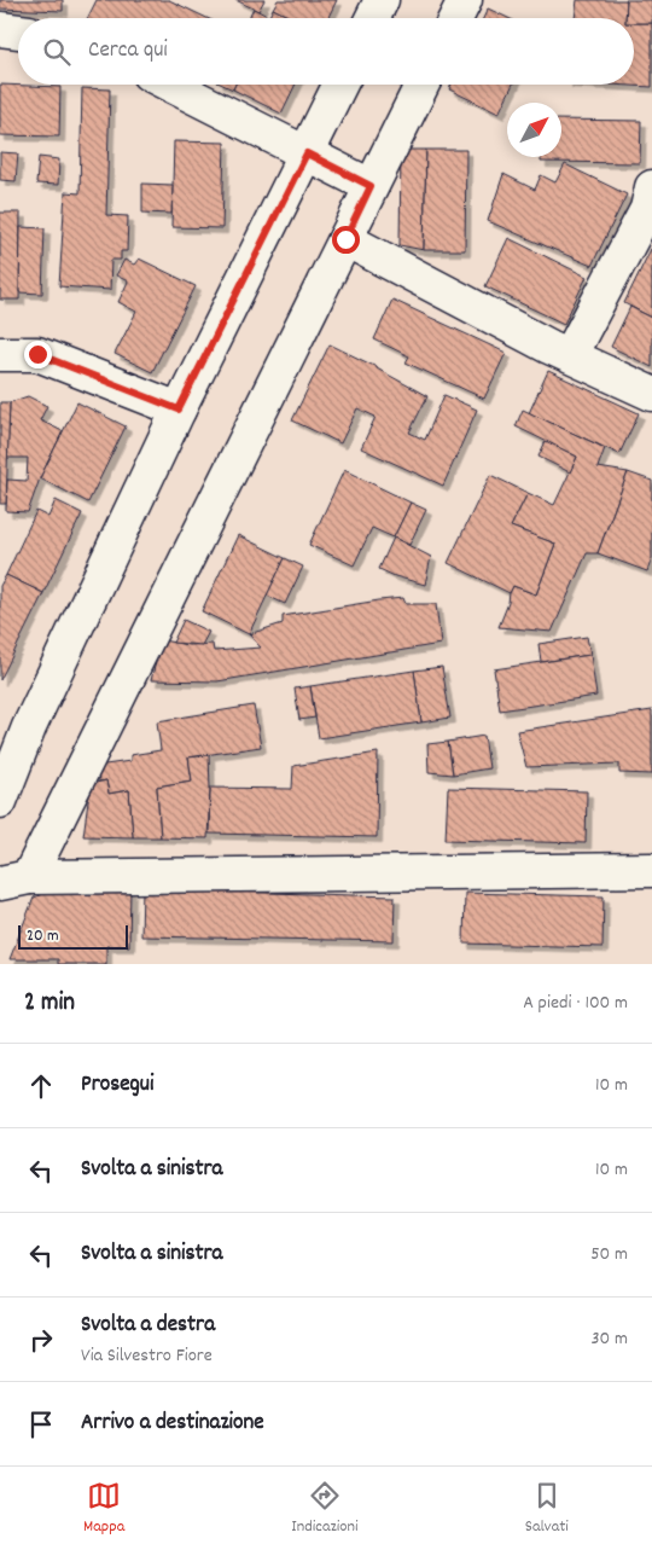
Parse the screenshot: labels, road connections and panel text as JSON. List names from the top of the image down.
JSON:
{
  "scale_bar": "20 m",
  "north": "top right",
  "page": {
    "search": "Cerca qui",
    "scale": "20 m",
    "heading": ["2 min", "A piedi · 100 m"],
    "list": [
      ["Prosegui", "10 m"],
      ["Svolta a sinistra", "10 m"],
      ["Svolta a sinistra", "50 m"],
      ["Svolta a destra", "Via Silvestro Fiore", "30 m"],
      "Arrivo a destinazione"
    ],
    "nav": ["Mappa", "Indicazioni", "Salvati"]
  }
}
